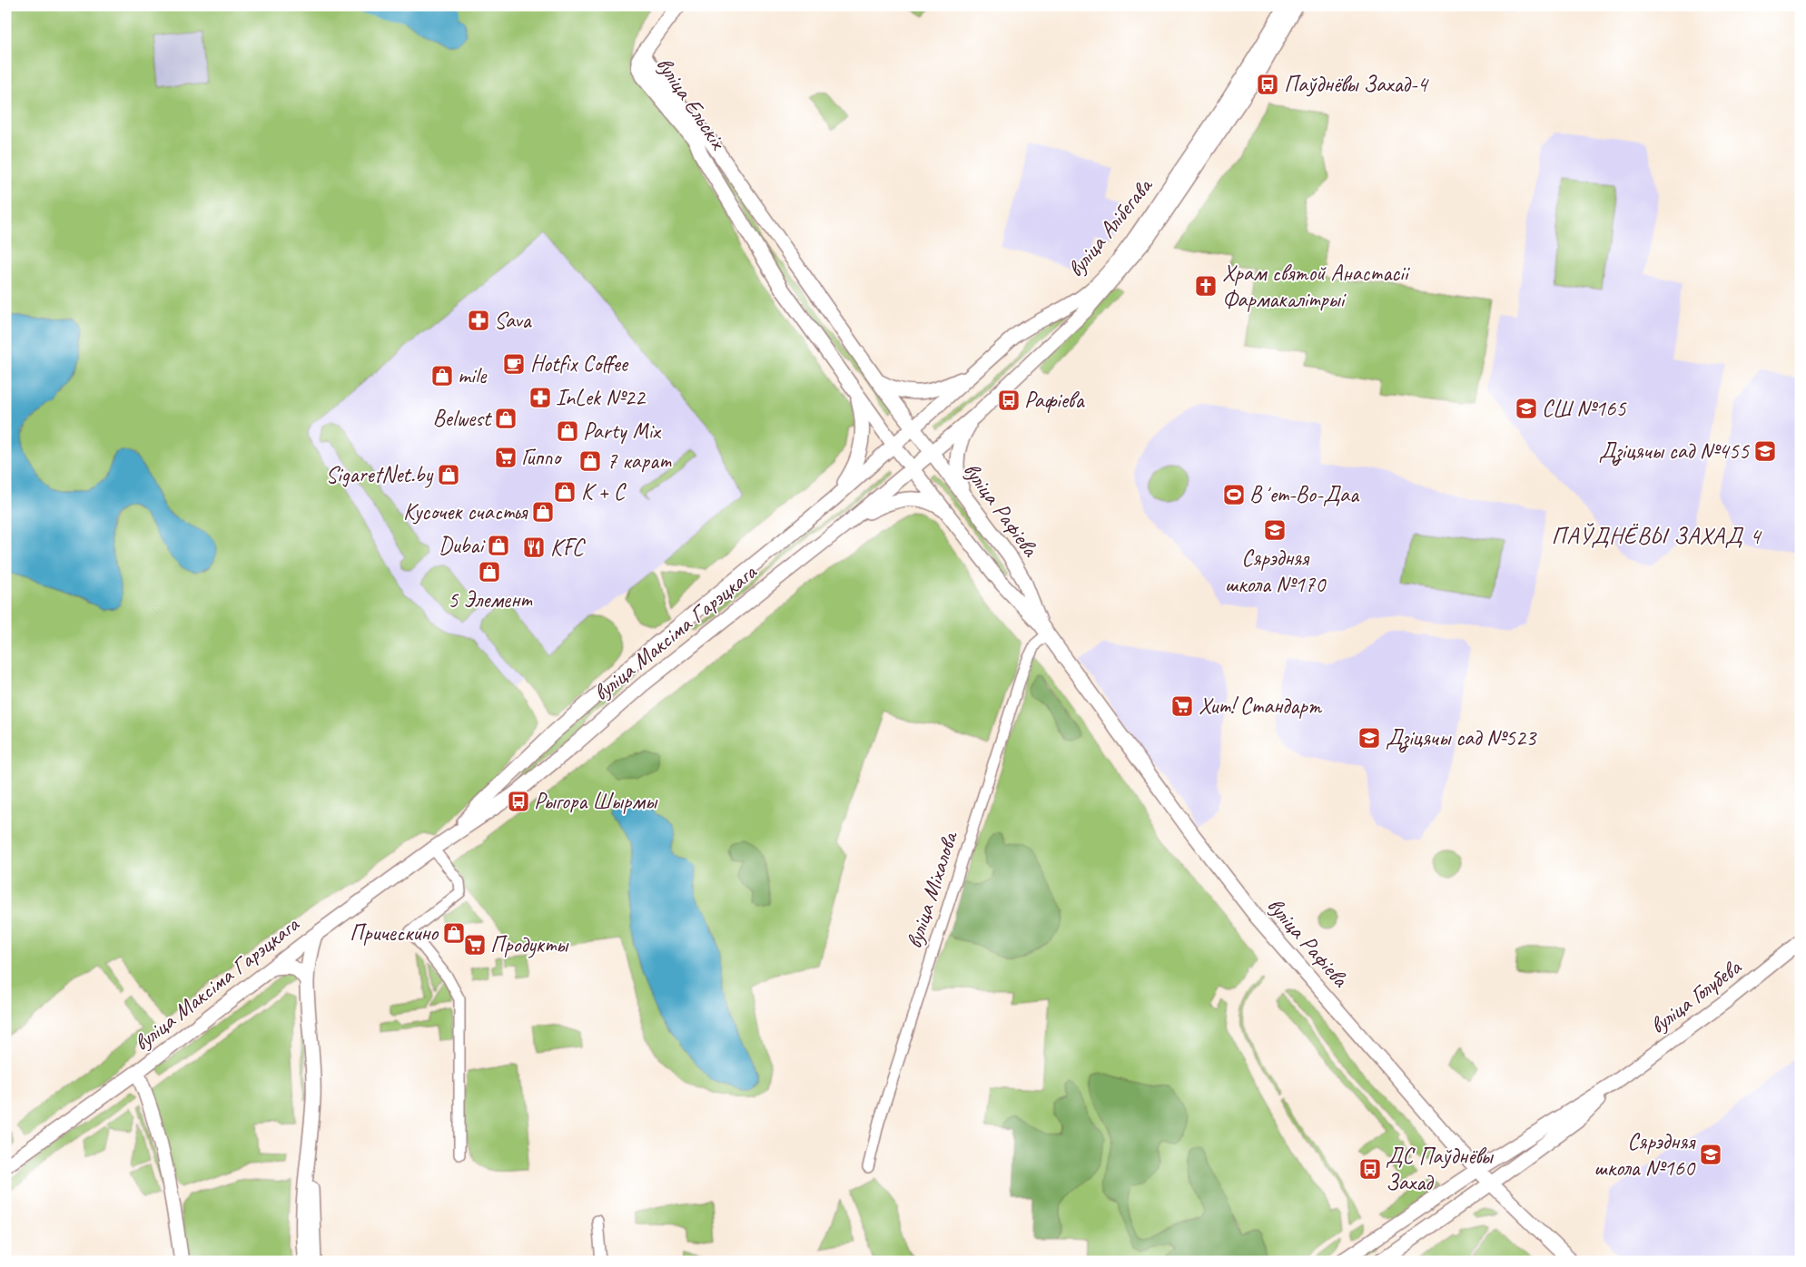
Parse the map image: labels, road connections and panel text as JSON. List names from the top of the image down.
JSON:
{
  "streets": {
    "main road": [
      "вуліца Ельскіх",
      "вуліца Алібегава",
      "вуліца Рафіева",
      "вуліца Максіма Гарэцкага",
      "вуліца Голубева"
    ],
    "street": ["вуліца Міхалова"]
  },
  "crossings": [
    ["вуліца Ельскіх", "вуліца Алібегава"],
    ["вуліца Ельскіх", "вуліца Рафіева"],
    ["вуліца Ельскіх", "вуліца Максіма Гарэцкага"],
    ["вуліца Алібегава", "вуліца Рафіева"],
    ["вуліца Алібегава", "вуліца Максіма Гарэцкага"],
    ["вуліца Рафіева", "вуліца Максіма Гарэцкага"],
    ["вуліца Рафіева", "вуліца Міхалова"],
    ["вуліца Рафіева", "вуліца Голубева"]
  ],
  "districts": ["ПАЎДНЁВЫ ЗАХАД 4"],
  "places": {
    "bus stop": [
      "Паўднёвы Захад-4",
      "Рафіева",
      "Рыгора Шырмы",
      "ДС Паўднёвы Захад"
    ],
    "church": ["Храм святой Анастасіі Фармакалітрыі"],
    "pharmacy": ["Sava", "InLek №22"],
    "cafe": ["Hotfix Coffee"],
    "shop": [
      "mile",
      "Belwest",
      "Party Mix",
      "7 карат",
      "SigaretNet.by",
      "К + С",
      "Кусочек счастья",
      "Dubai",
      "5 Элемент",
      "Прическино"
    ],
    "school or university": [
      "СШ №165",
      "Дзіцячы сад №455",
      "Сярэдняя школа №170",
      "Дзіцячы сад №523",
      "Сярэдняя школа №160"
    ],
    "supermarket": ["Гиппо", "Хит! Стандарт", "Продукты"],
    "sports": ["Вʼет-Во-Даа"],
    "restaurant": ["KFC"]
  }
}
